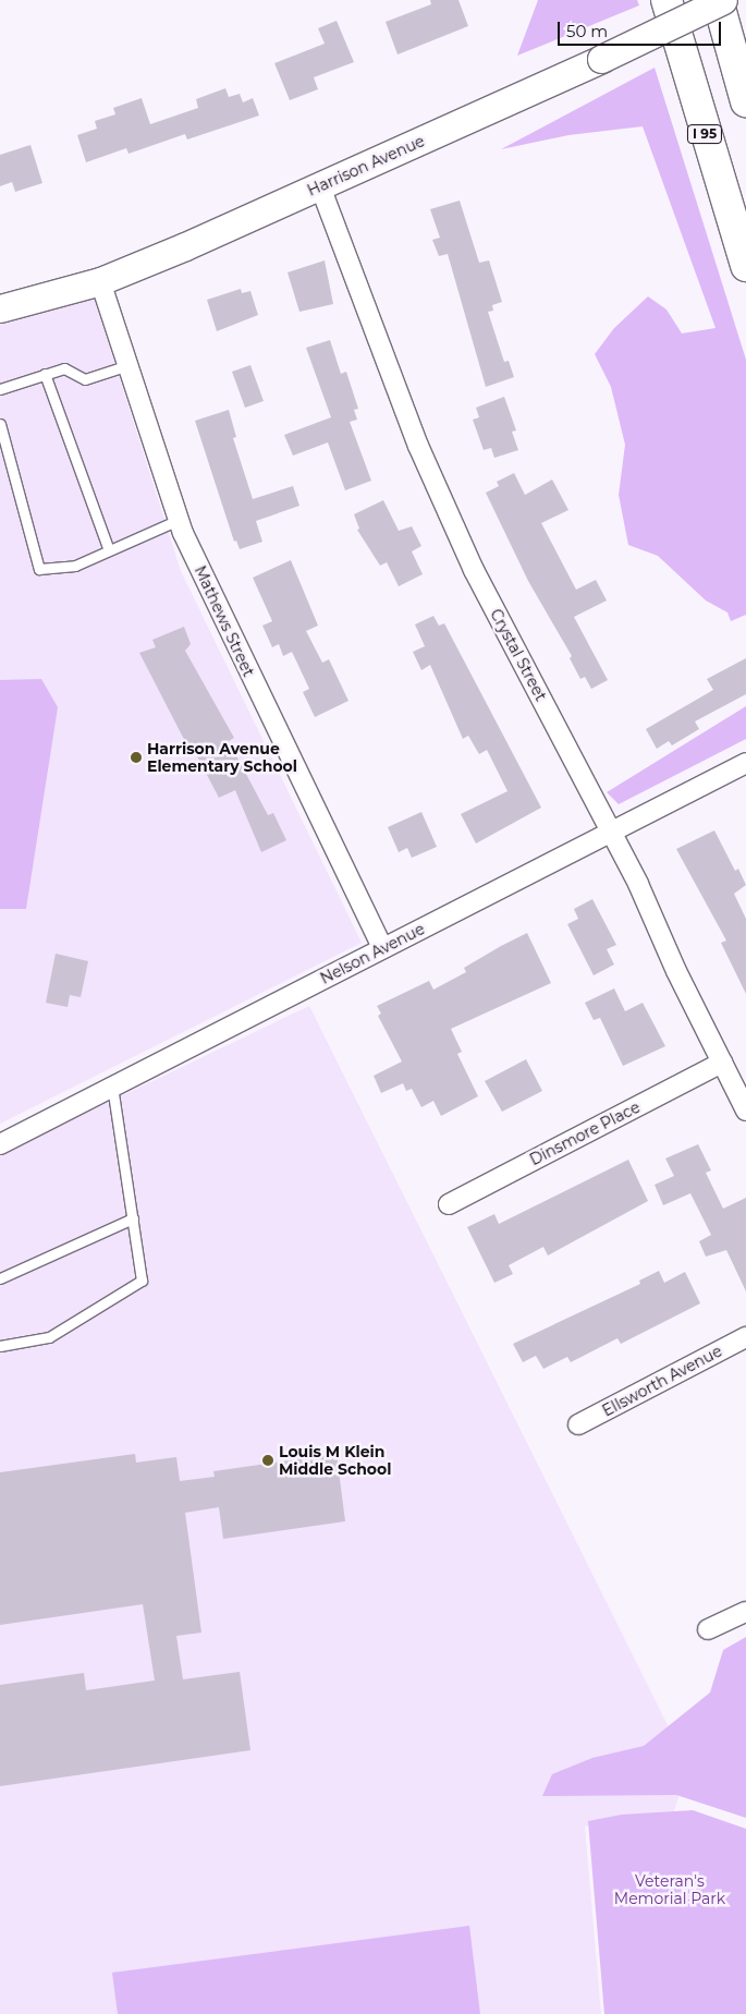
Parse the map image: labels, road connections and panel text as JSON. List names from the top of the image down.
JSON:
{
  "streets": {
    "highway": ["I 95"],
    "main road": ["Harrison Avenue"],
    "street": [
      "Mathews Street",
      "Crystal Street",
      "Nelson Avenue",
      "Dinsmore Place",
      "Ellsworth Avenue"
    ]
  },
  "crossings": [
    ["Harrison Avenue", "Mathews Street"],
    ["Harrison Avenue", "Crystal Street"],
    ["Mathews Street", "Nelson Avenue"],
    ["Crystal Street", "Nelson Avenue"],
    ["Crystal Street", "Dinsmore Place"]
  ],
  "parks": ["Veteran's Memorial Park"],
  "places": ["Harrison Avenue Elementary School", "Louis M Klein Middle School"],
  "scale_bar": "50 m"
}
